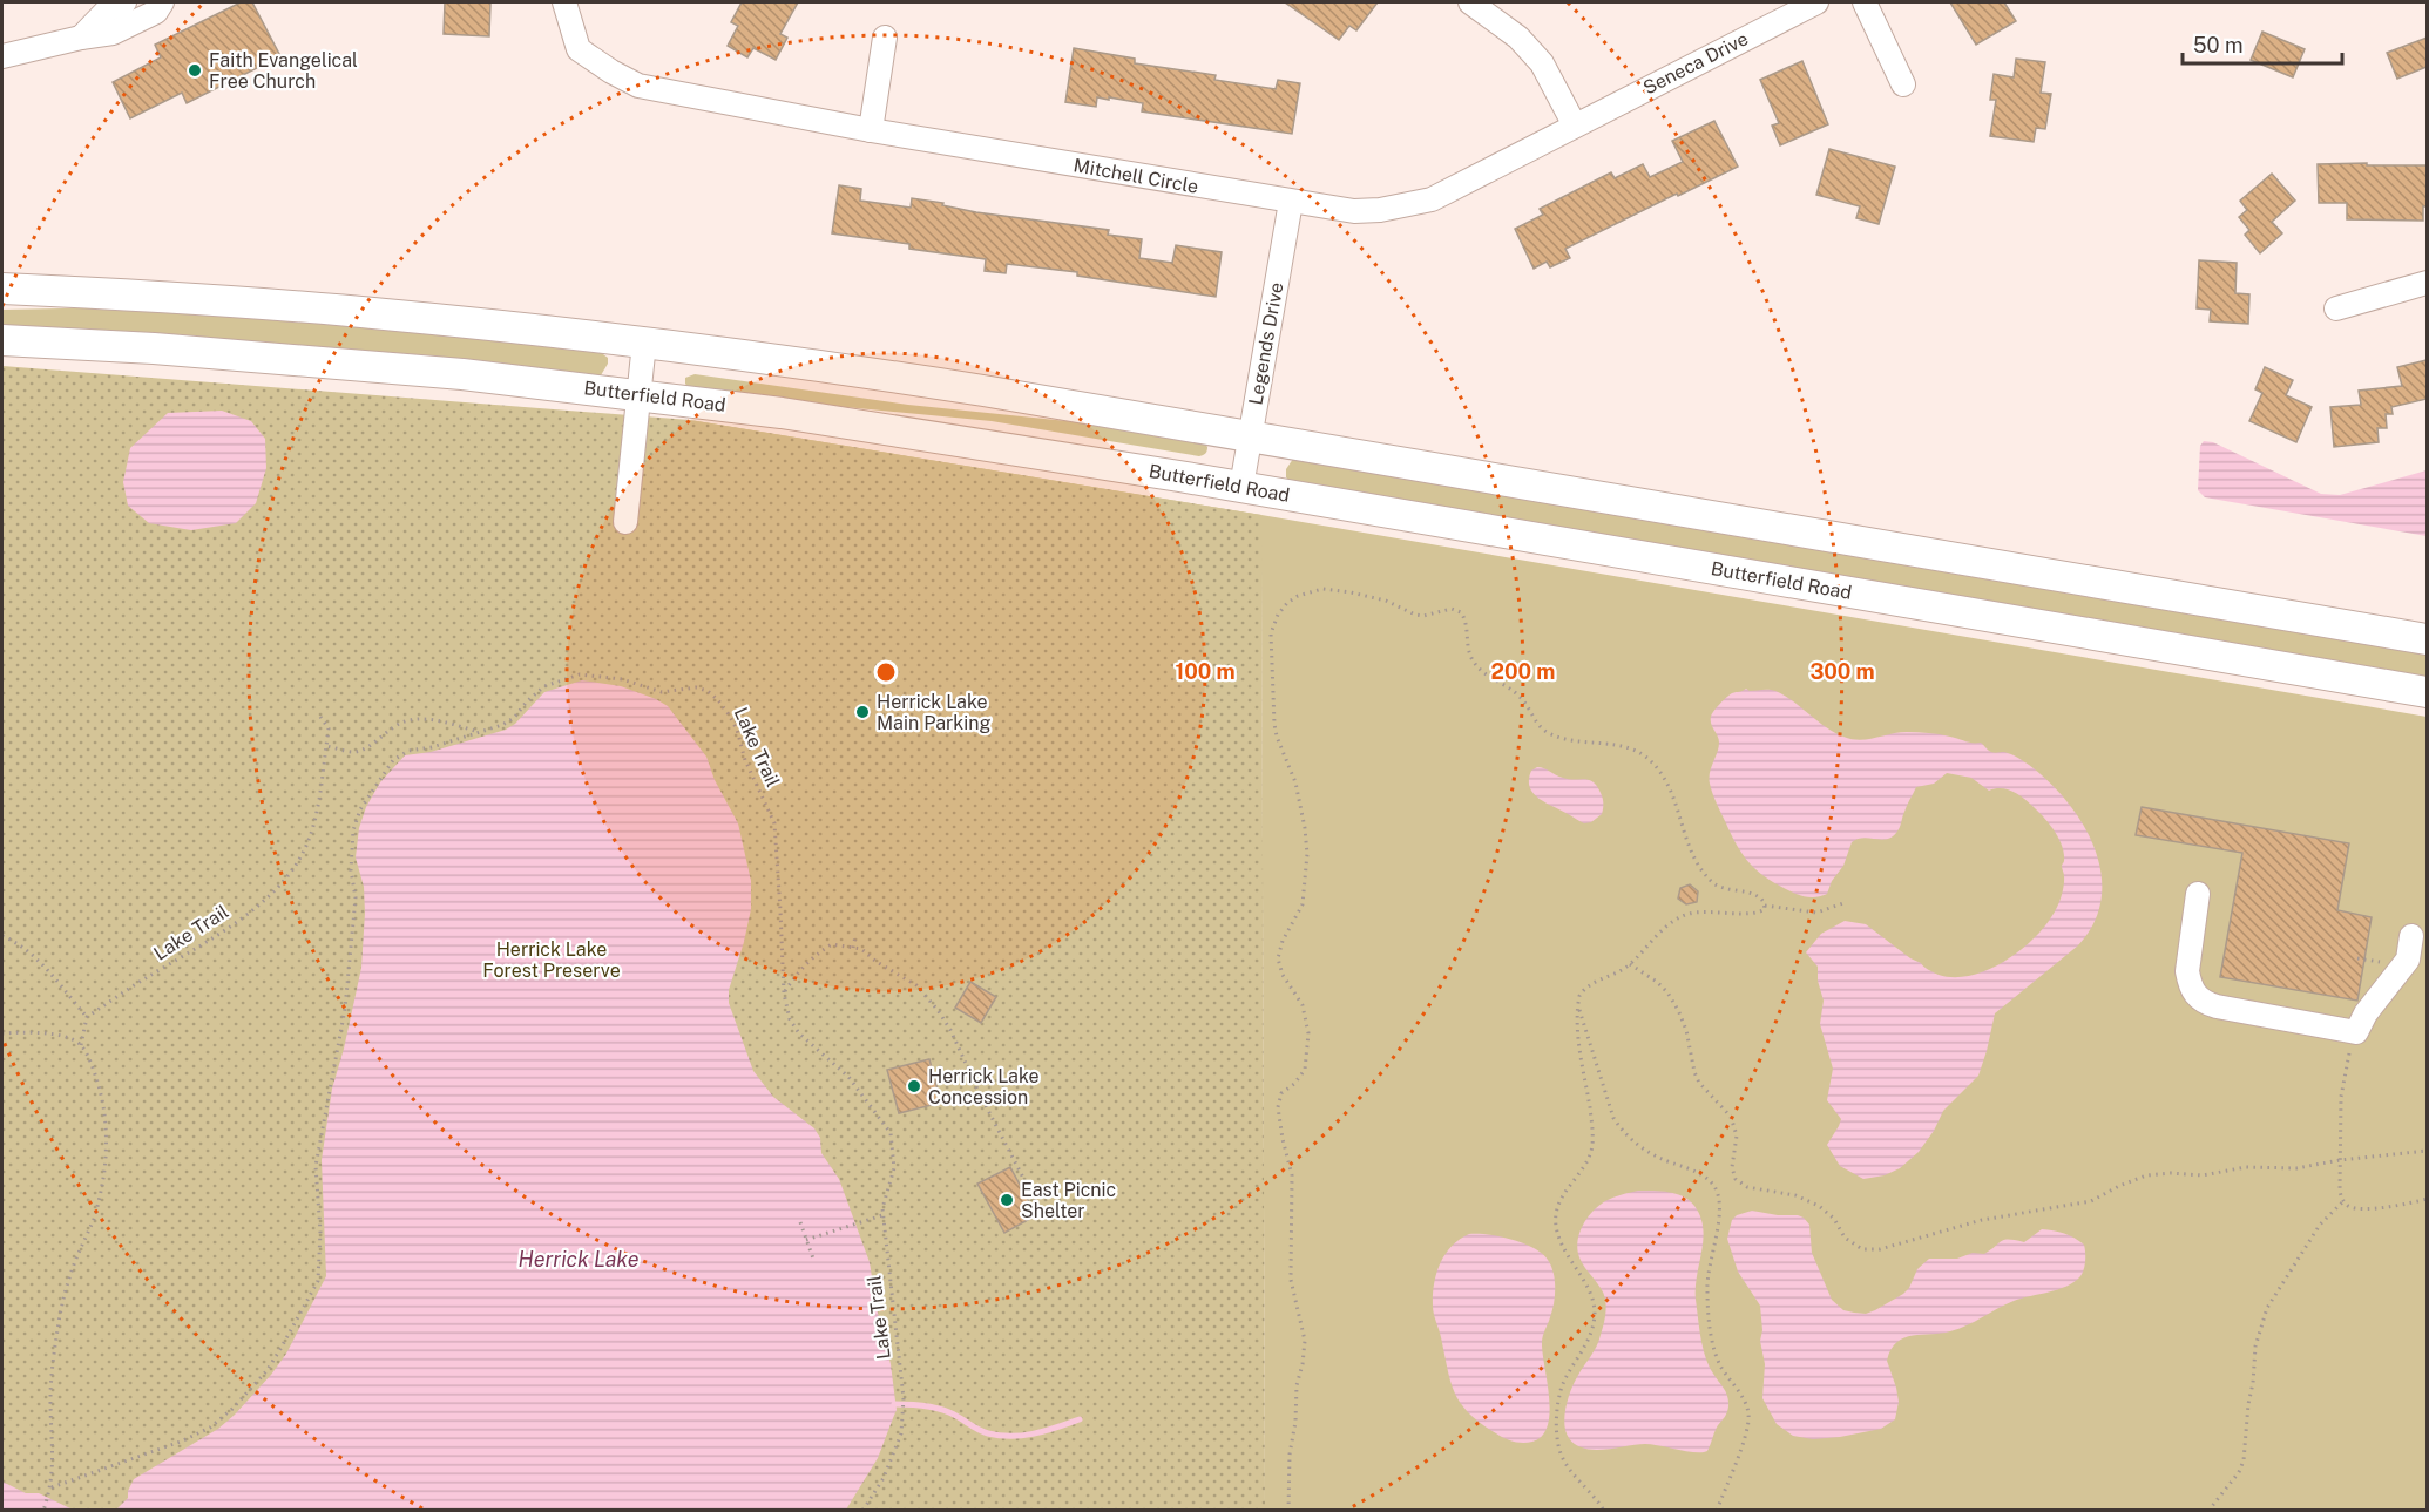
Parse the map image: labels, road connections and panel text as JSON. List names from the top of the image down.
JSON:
{
  "streets": {
    "main road": ["Butterfield Road"],
    "street": ["Seneca Drive", "Mitchell Circle", "Legends Drive"],
    "path": ["Lake Trail"]
  },
  "crossings": [
    ["Seneca Drive", "Mitchell Circle"],
    ["Mitchell Circle", "Legends Drive"],
    ["Legends Drive", "Butterfield Road"]
  ],
  "water": ["Herrick Lake"],
  "parks": ["Herrick Lake Forest Preserve"],
  "places": [
    "Faith Evangelical Free Church",
    "Herrick Lake Main Parking",
    "Herrick Lake Concession",
    "East Picnic Shelter"
  ],
  "scale_bar": "50 m",
  "rings": ["100 m", "200 m", "300 m"]
}
